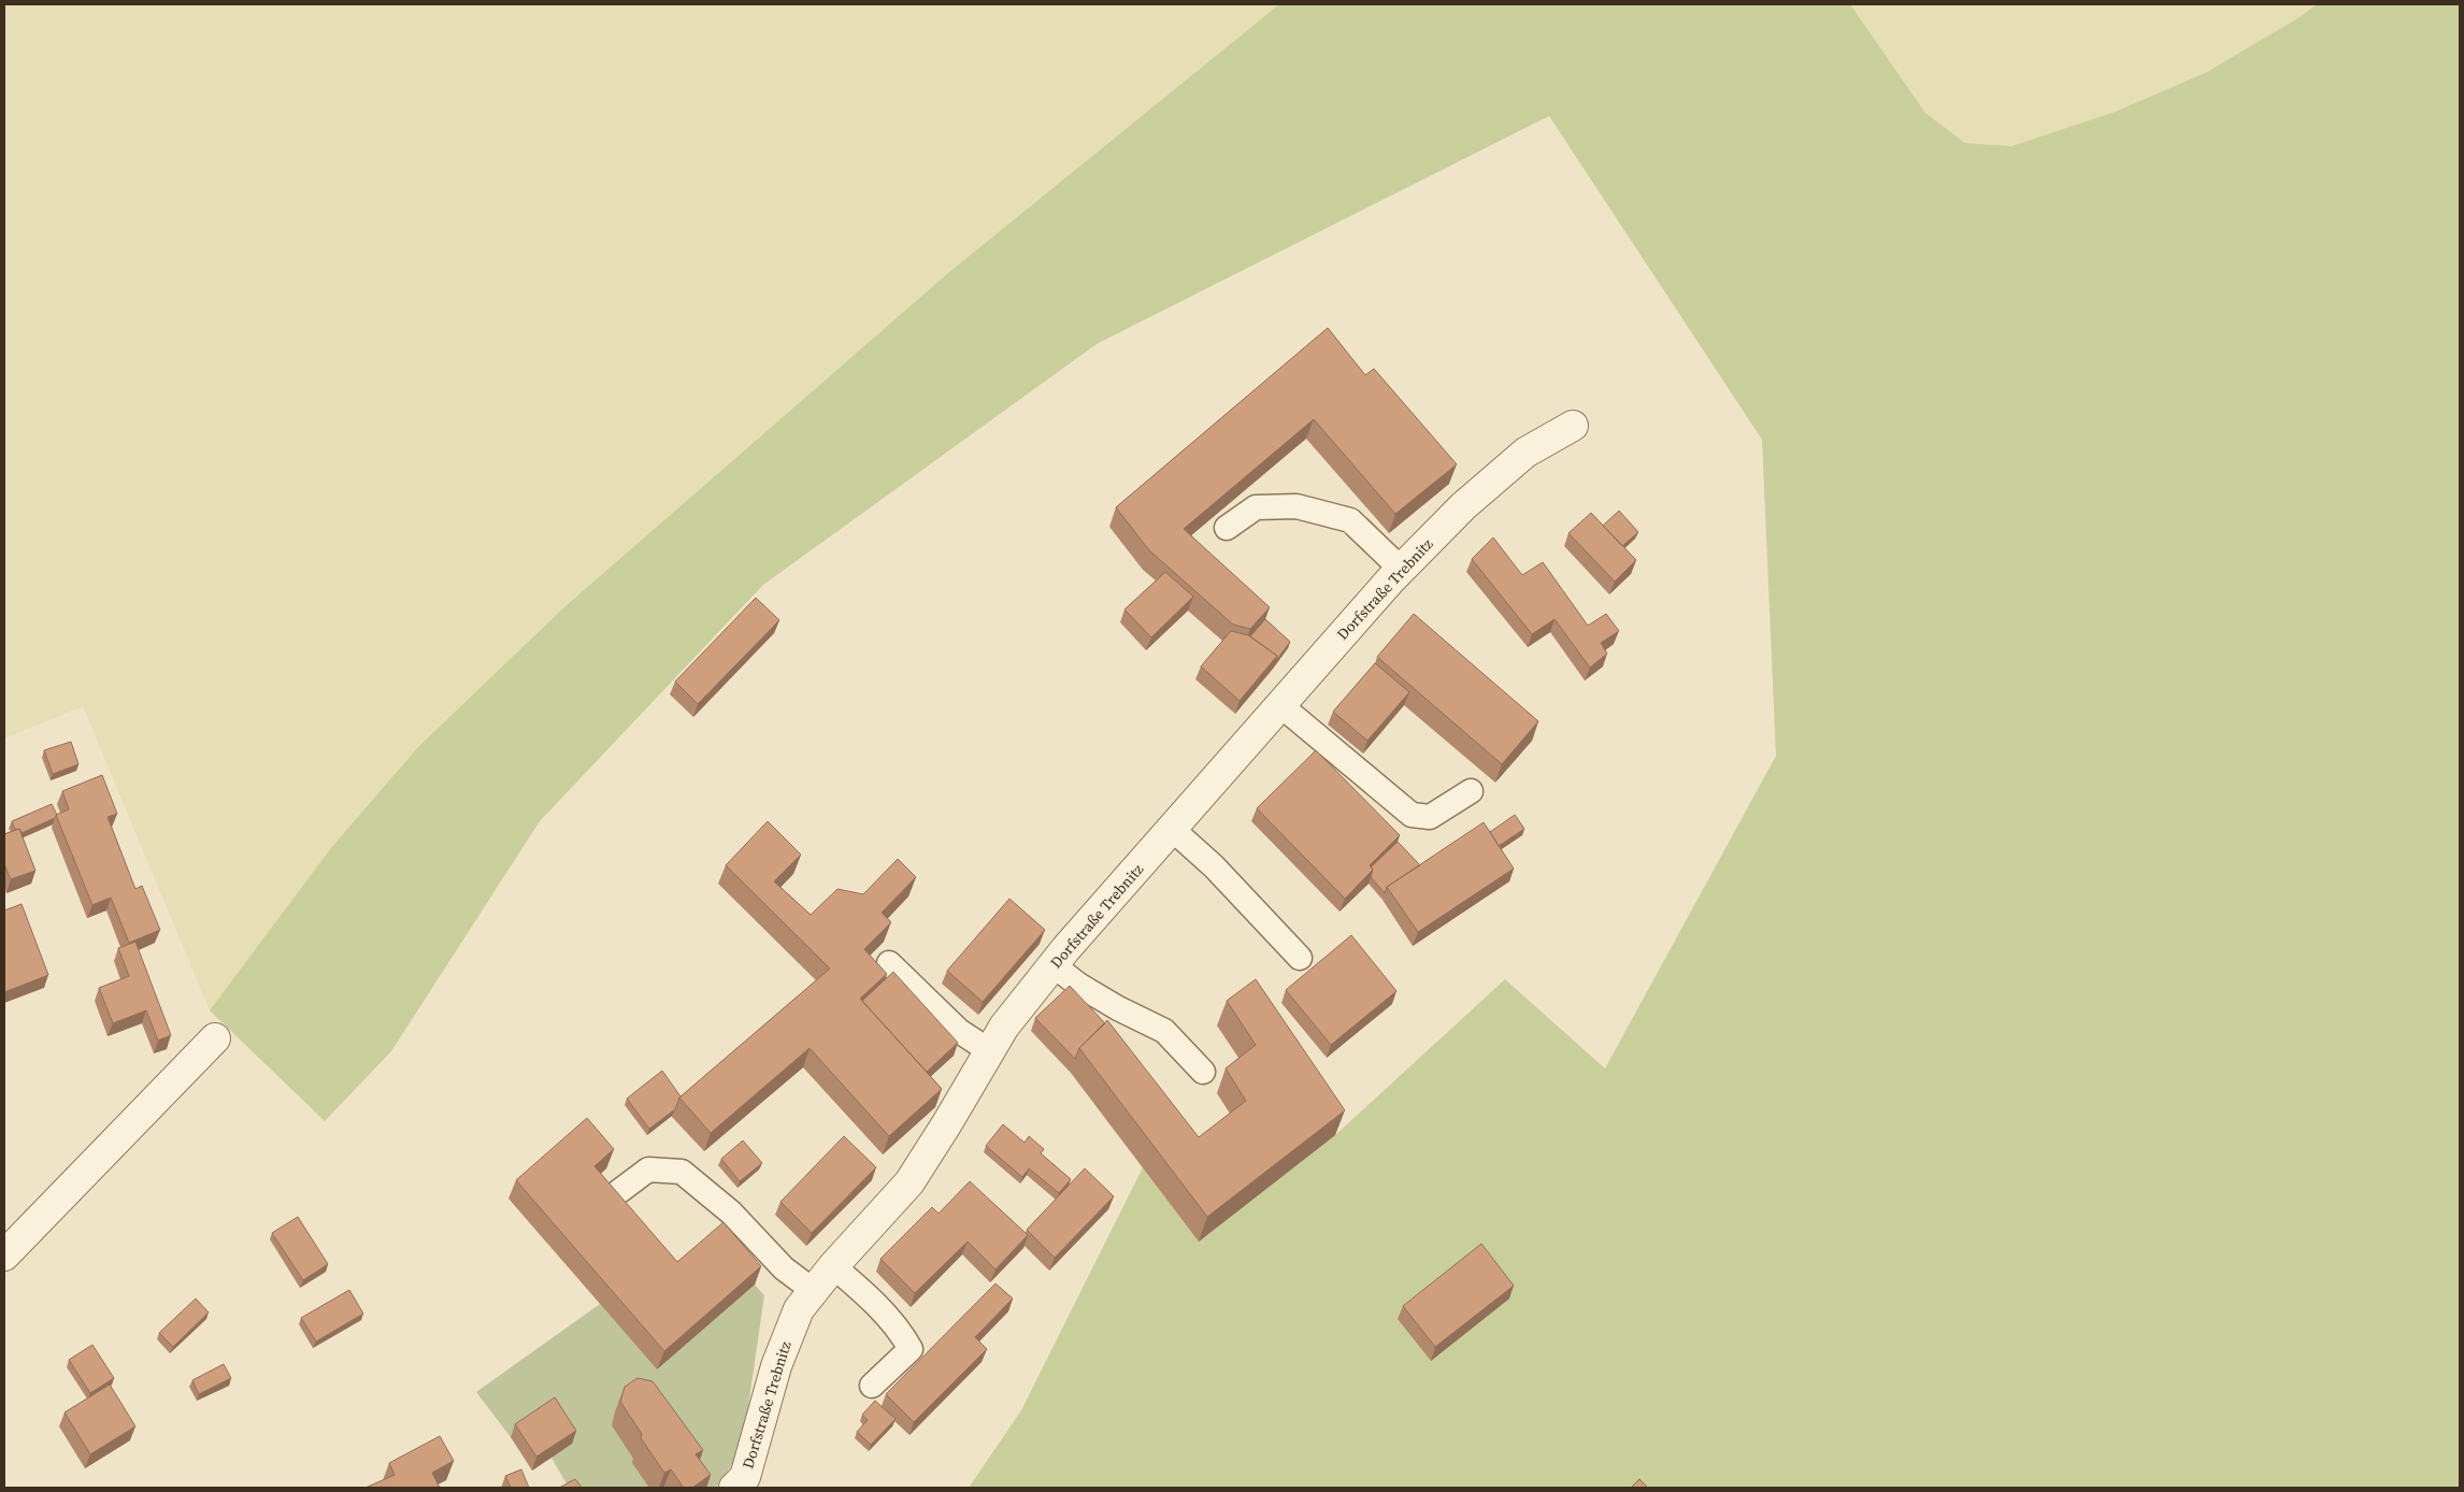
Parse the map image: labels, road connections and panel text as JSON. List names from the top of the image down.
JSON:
{
  "streets": {
    "street": ["Dorfstraße Trebnitz"]
  }
}
